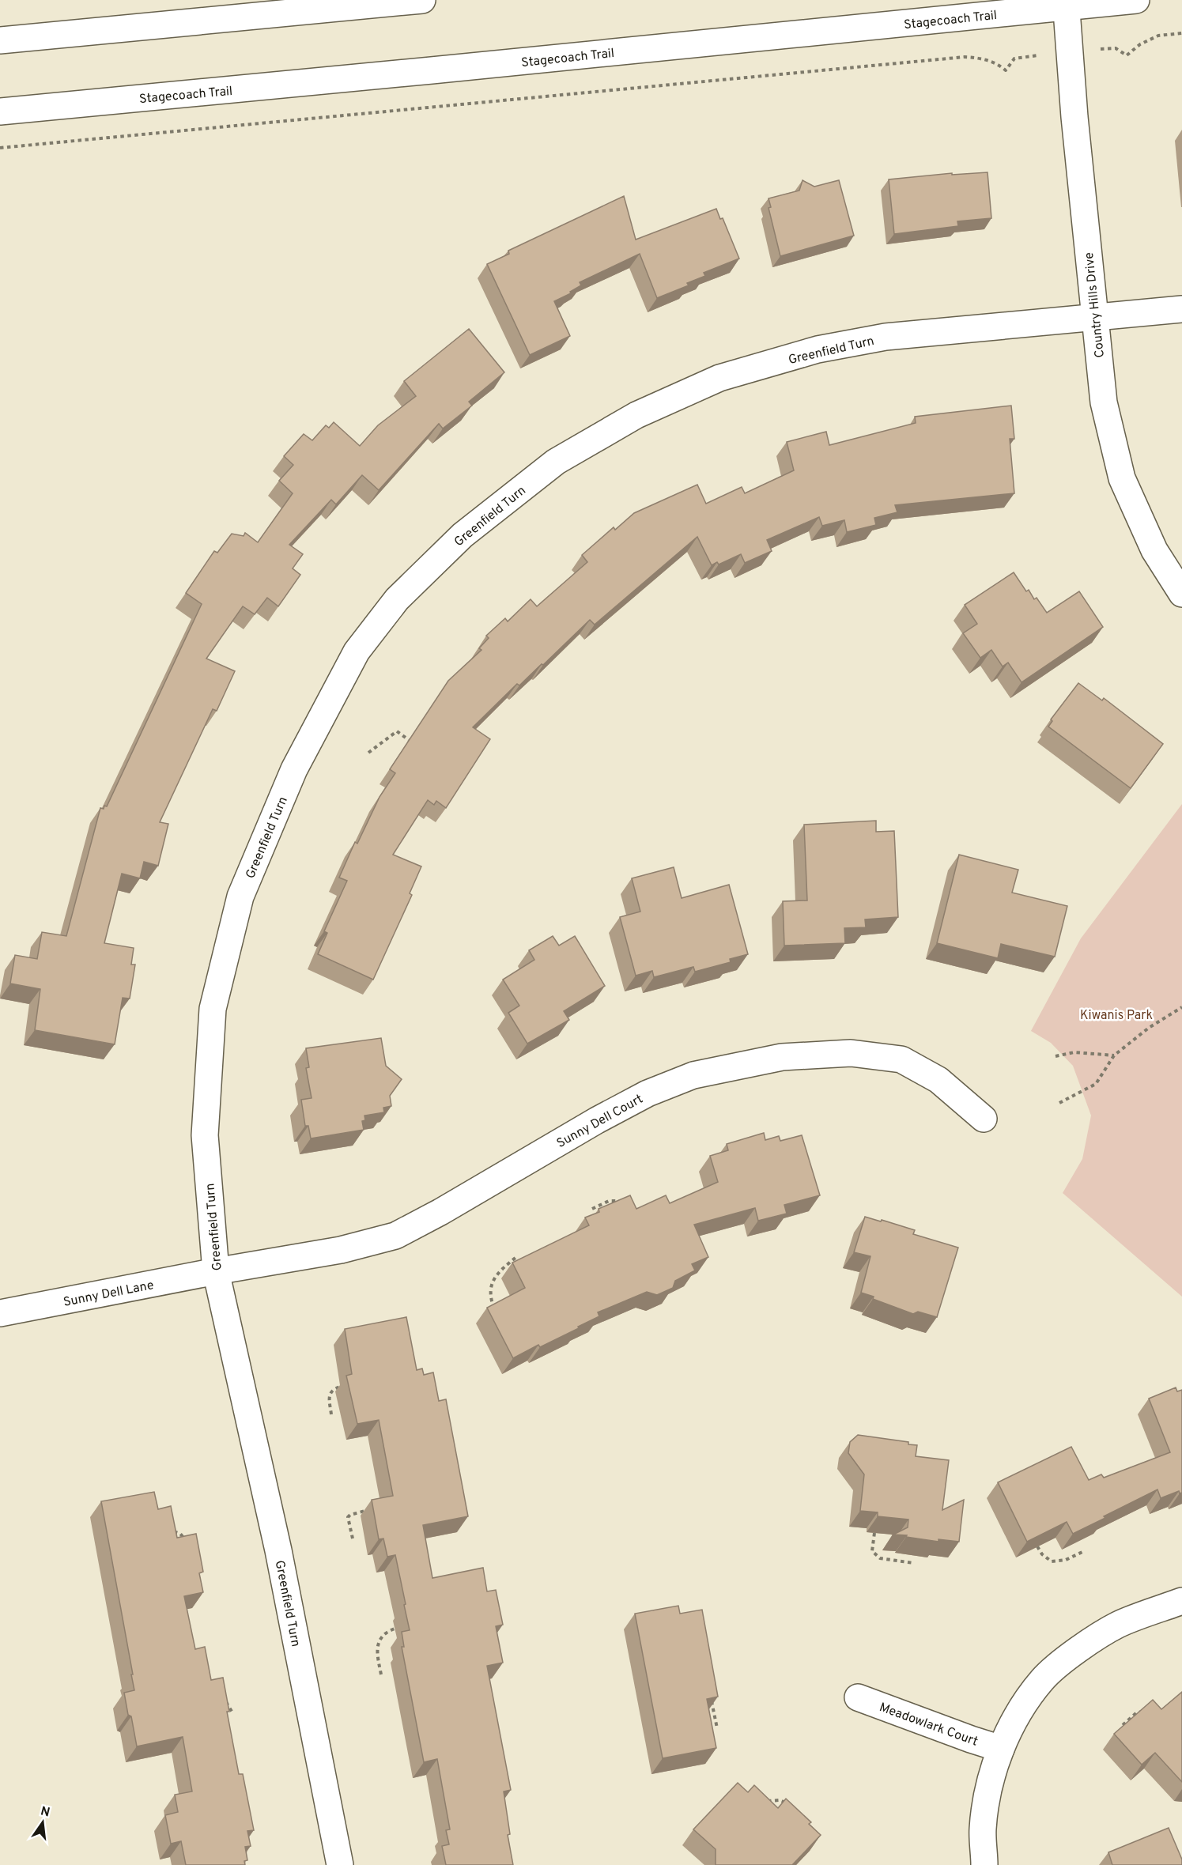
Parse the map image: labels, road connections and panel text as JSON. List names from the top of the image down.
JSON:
{
  "streets": {
    "street": [
      "Stagecoach Trail",
      "Country Hills Drive",
      "Greenfield Turn",
      "Sunny Dell Court",
      "Sunny Dell Lane",
      "Meadowlark Court"
    ]
  },
  "crossings": [
    ["Stagecoach Trail", "Country Hills Drive"],
    ["Country Hills Drive", "Greenfield Turn"],
    ["Greenfield Turn", "Sunny Dell Court"],
    ["Greenfield Turn", "Sunny Dell Lane"],
    ["Sunny Dell Court", "Sunny Dell Lane"]
  ],
  "parks": ["Kiwanis Park"],
  "north": "top"
}
